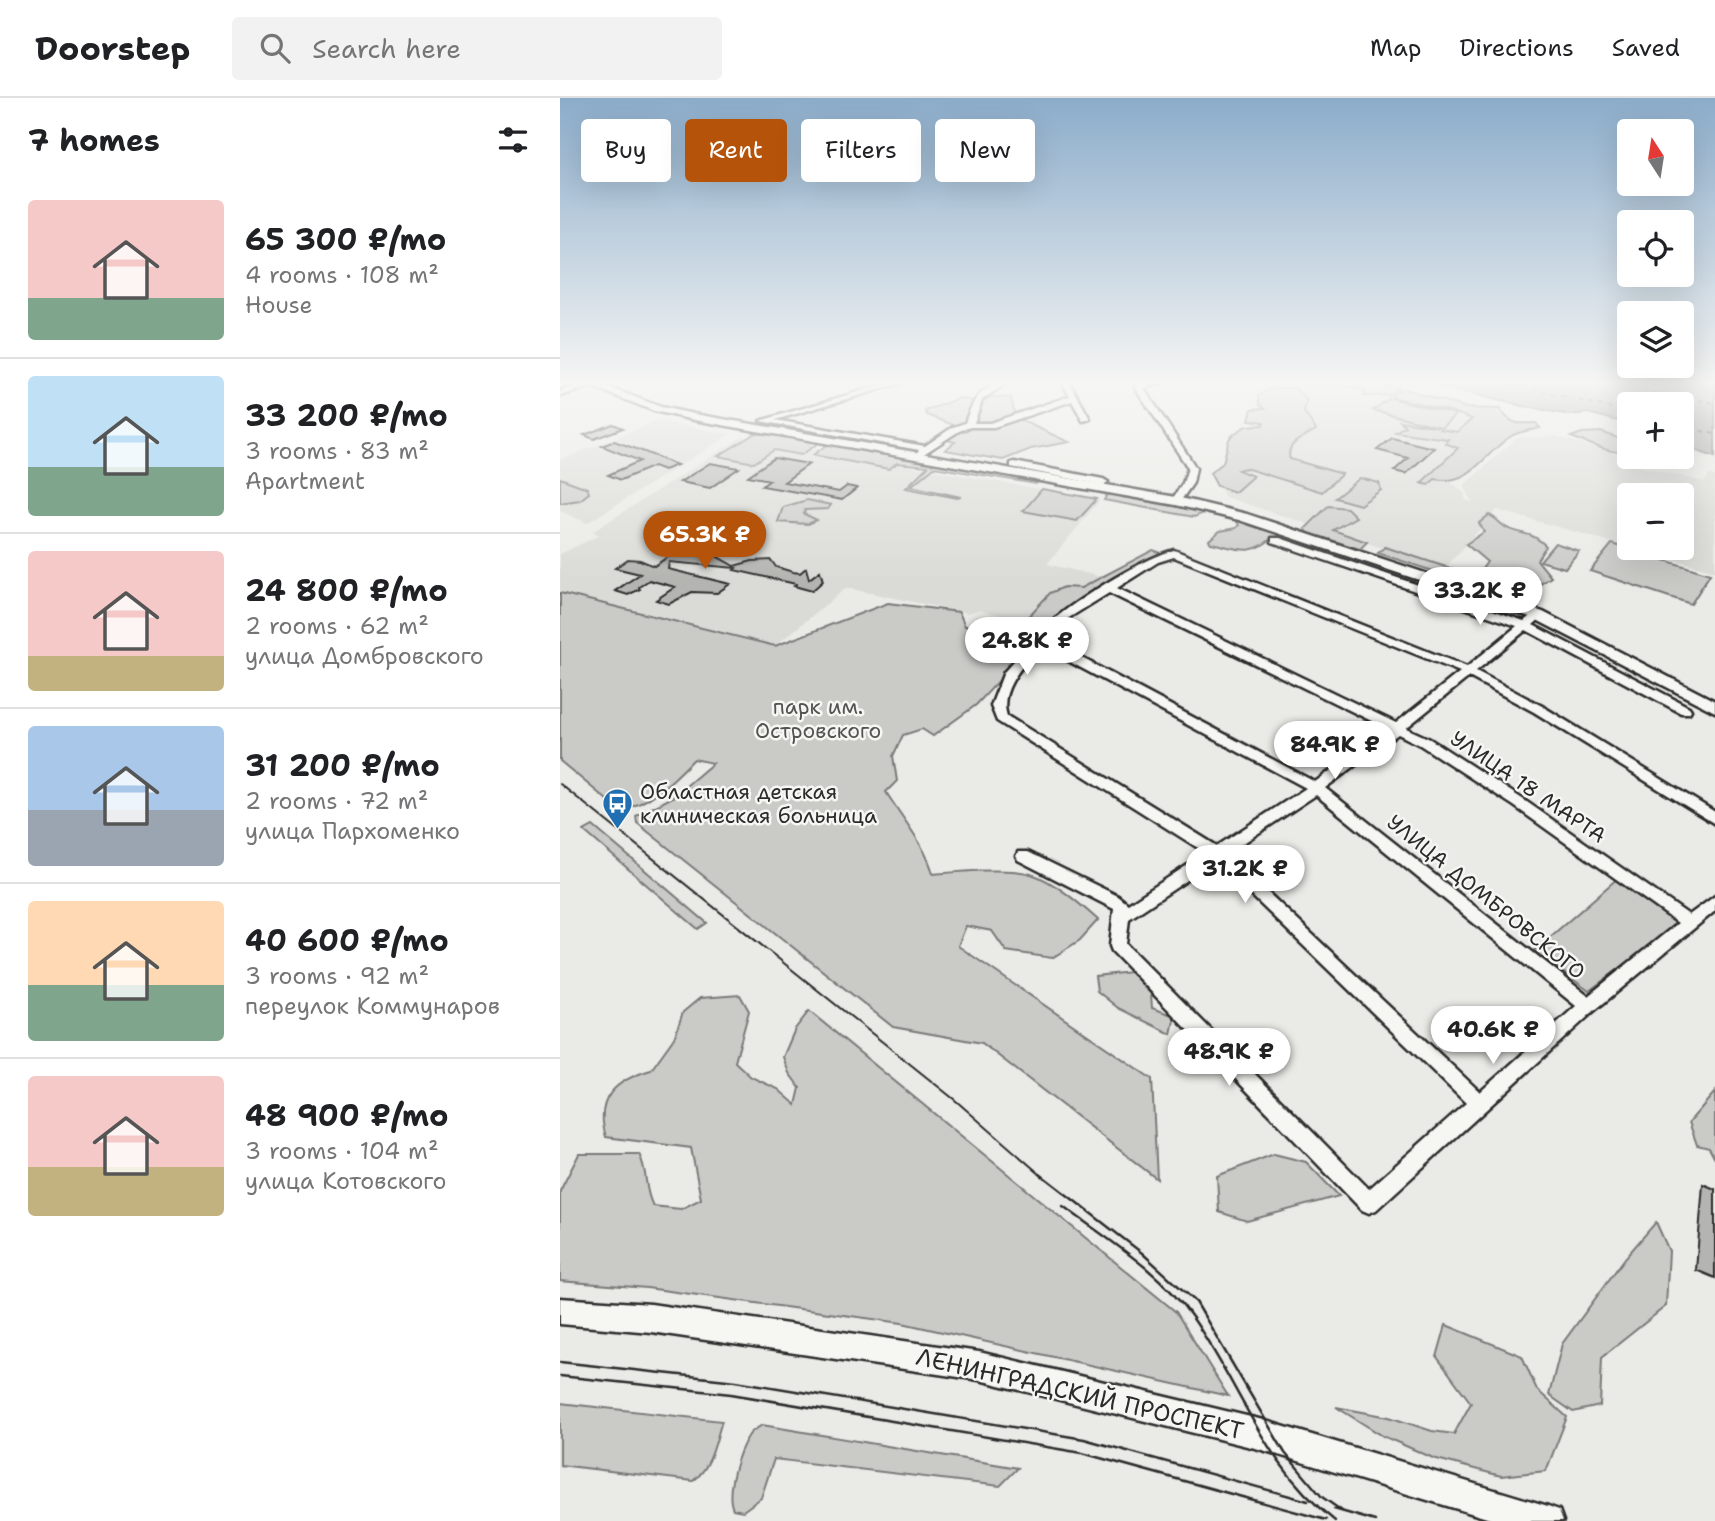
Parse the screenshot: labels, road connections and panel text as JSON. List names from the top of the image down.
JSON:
{
  "streets": {
    "main road": ["ЛЕНИНГРАДСКИЙ ПРОСПЕКТ"],
    "street": ["УЛИЦА 18 МАРТА", "УЛИЦА ДОМБРОВСКОГО"]
  },
  "parks": ["парк им. Островского"],
  "places": {
    "bus stop": ["Областная детская клиническая больница"]
  },
  "north": "top",
  "page": {
    "header": "Doorstep",
    "search": "Search here",
    "nav": ["Map", "Directions", "Saved"],
    "heading": "7 homes",
    "map_buttons": ["+", "−"],
    "chip": [
      "Buy",
      "Rent",
      "Filters",
      "New"
    ],
    "list": [
      {
        "name": "65 300 ₽/mo",
        "note": "4 rooms · 108 m² · House"
      },
      {
        "name": "33 200 ₽/mo",
        "note": "3 rooms · 83 m² · Apartment"
      },
      {
        "name": "24 800 ₽/mo",
        "note": "2 rooms · 62 m² · улица Домбровского"
      },
      {
        "name": "31 200 ₽/mo",
        "note": "2 rooms · 72 m² · улица Пархоменко"
      },
      {
        "name": "40 600 ₽/mo",
        "note": "3 rooms · 92 m² · переулок Коммунаров"
      },
      {
        "name": "48 900 ₽/mo",
        "note": "3 rooms · 104 m² · улица Котовского"
      }
    ],
    "price": [
      "65.3K ₽",
      "33.2K ₽",
      "24.8K ₽",
      "84.9K ₽",
      "31.2K ₽",
      "40.6K ₽",
      "48.9K ₽"
    ]
  }
}
